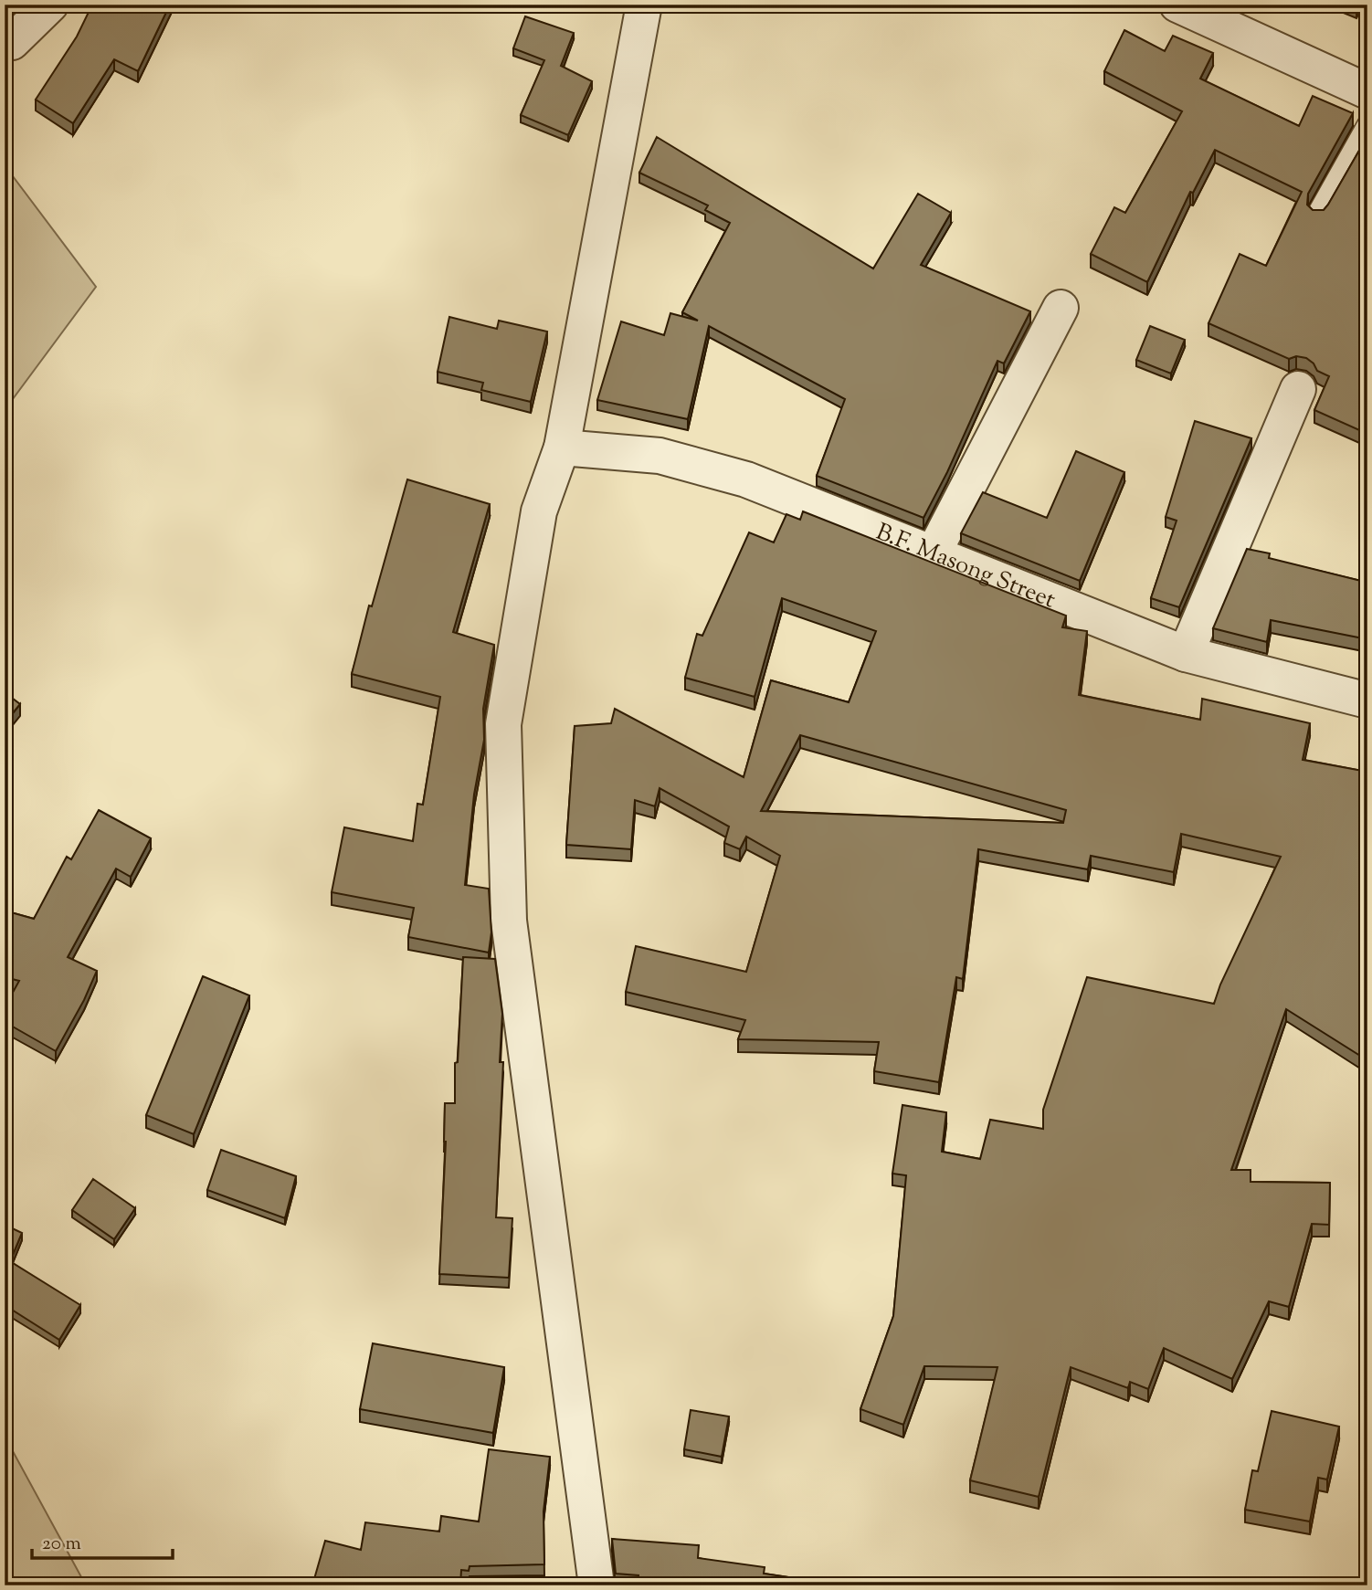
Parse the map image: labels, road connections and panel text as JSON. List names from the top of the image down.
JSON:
{
  "streets": {
    "street": ["B.F. Masong Street"]
  },
  "scale_bar": "20 m"
}
